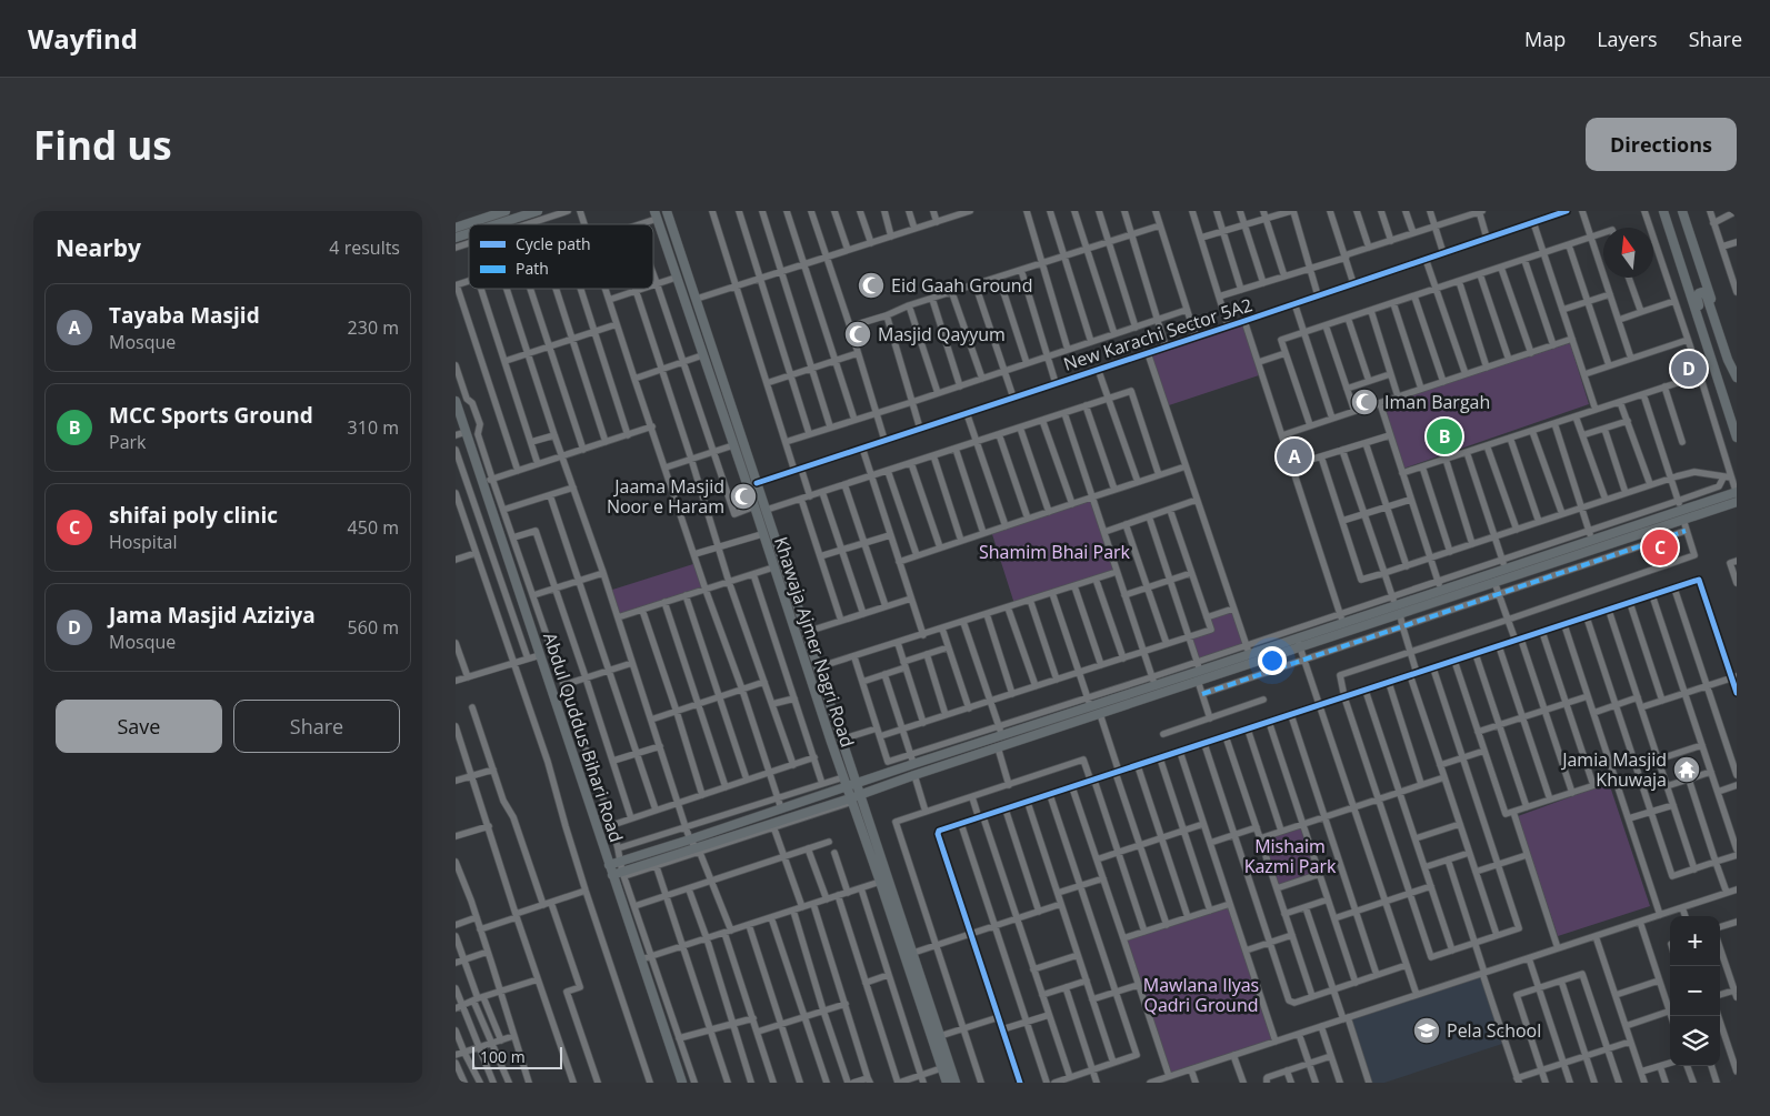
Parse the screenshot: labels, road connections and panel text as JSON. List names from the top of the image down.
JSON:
{
  "streets": {
    "main road": ["Khawaja Ajmer Nagri Road", "Abdul Quddus Bihari Road"],
    "street": ["New Karachi Sector 5A2"]
  },
  "crossings": [
    ["New Karachi Sector 5A2", "Khawaja Ajmer Nagri Road"]
  ],
  "parks": ["Shamim Bhai Park", "Mishaim Kazmi Park", "Mawlana Ilyas Qadri Ground"],
  "places": {
    "mosque": [
      "Eid Gaah Ground",
      "Masjid Qayyum",
      "Iman Bargah",
      "Jaama Masjid Noor e Haram"
    ],
    "temple": ["Jamia Masjid Khuwaja"],
    "school or university": ["Pela School"]
  },
  "legend": ["Cycle path", "Path"],
  "scale_bar": "100 m",
  "north": "top",
  "page": {
    "header": "Wayfind",
    "nav": ["Map", "Layers", "Share"],
    "buttons": [
      "Directions",
      ["Save", "Share"]
    ],
    "title": "Find us",
    "heading": ["Nearby", "4 results"],
    "list": [
      {
        "mark": "A",
        "name": "Tayaba Masjid",
        "note": "Mosque",
        "value": "230 m"
      },
      {
        "mark": "B",
        "name": "MCC Sports Ground",
        "note": "Park",
        "value": "310 m"
      },
      {
        "mark": "C",
        "name": "shifai poly clinic",
        "note": "Hospital",
        "value": "450 m"
      },
      {
        "mark": "D",
        "name": "Jama Masjid Aziziya",
        "note": "Mosque",
        "value": "560 m"
      }
    ],
    "pins": [
      "D",
      "B",
      "A",
      "C"
    ],
    "map_buttons": ["+", "−"],
    "scale": "100 m"
  }
}
